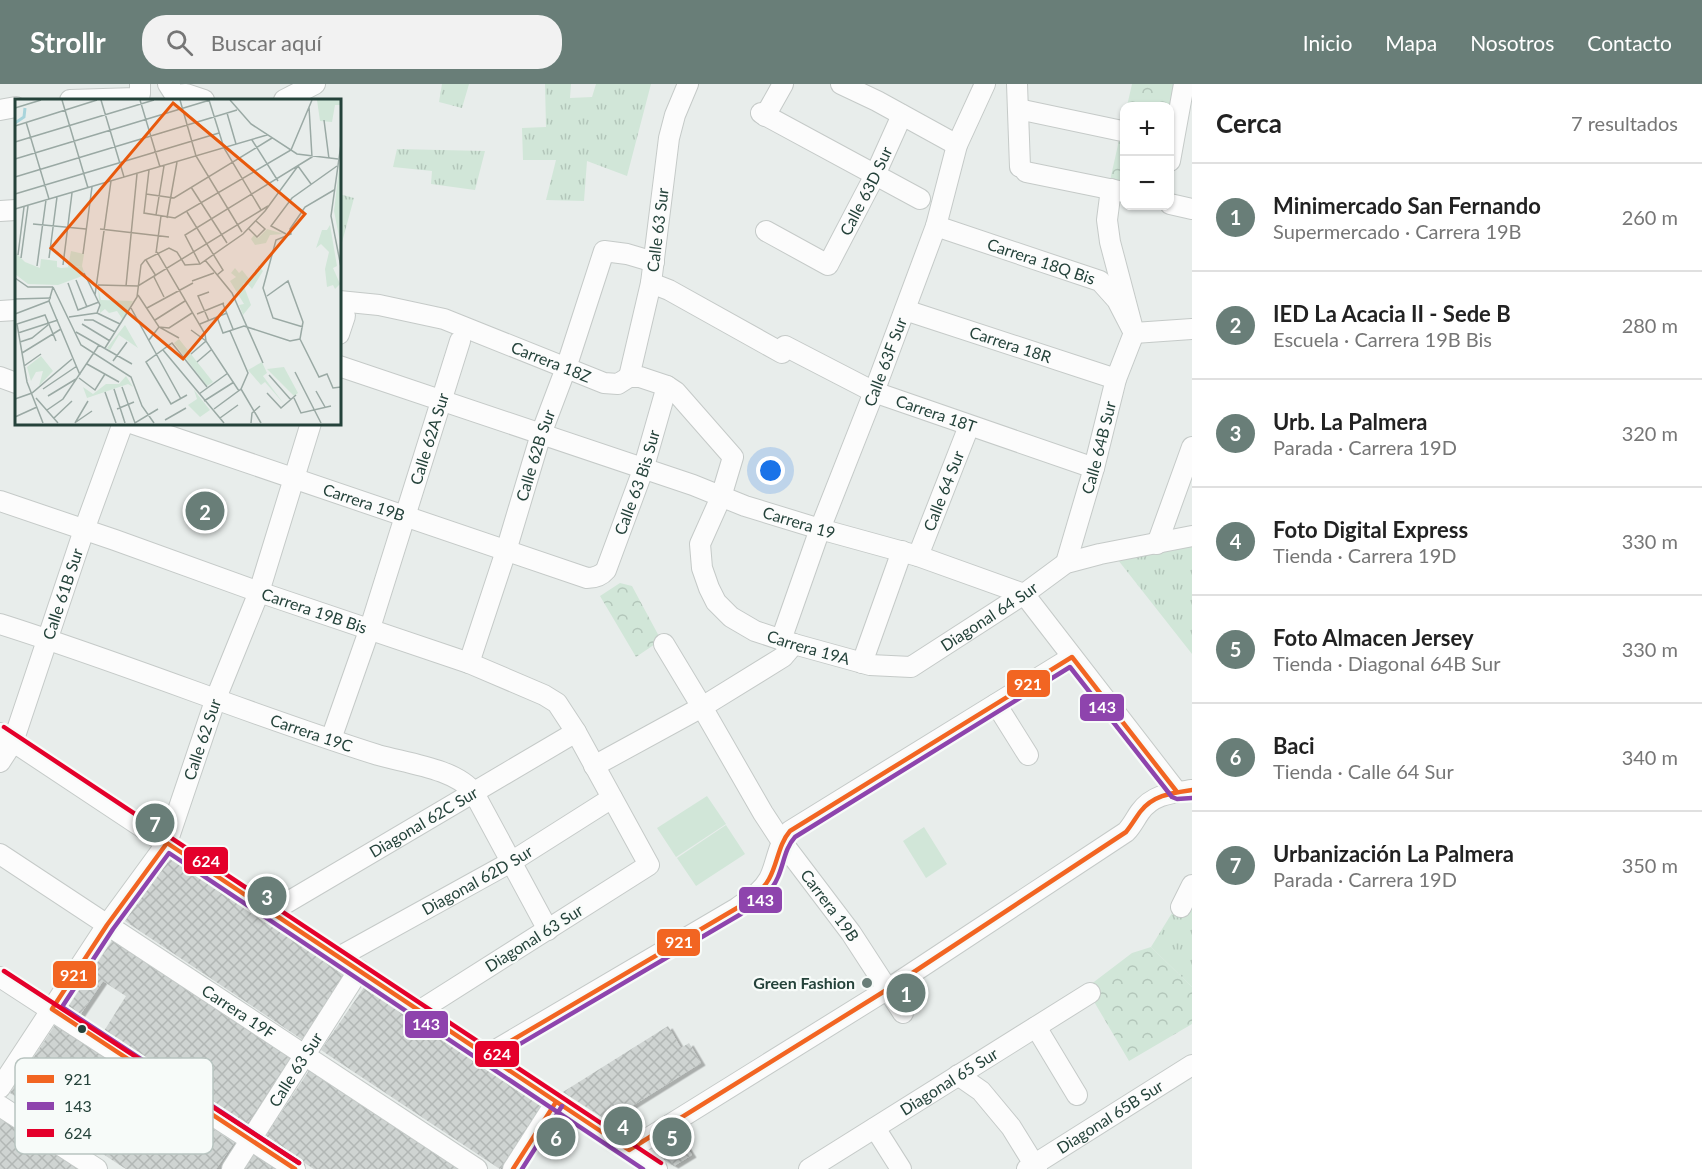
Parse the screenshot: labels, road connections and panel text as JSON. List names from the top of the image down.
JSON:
{
  "streets": {
    "street": [
      "Calle 63D Sur",
      "Calle 63 Sur",
      "Carrera 18Q Bis",
      "Carrera 18R",
      "Carrera 18Z",
      "Calle 63F Sur",
      "Carrera 18T",
      "Calle 62A Sur",
      "Calle 64B Sur",
      "Calle 62B Sur",
      "Calle 63 Bis Sur",
      "Calle 64 Sur",
      "Carrera 19B",
      "Carrera 19",
      "Calle 61B Sur",
      "Carrera 19B Bis",
      "Diagonal 64 Sur",
      "Carrera 19A",
      "Carrera 19C",
      "Calle 62 Sur",
      "Diagonal 62C Sur",
      "Diagonal 62D Sur",
      "Diagonal 63 Sur",
      "Carrera 19F",
      "Diagonal 65 Sur",
      "Diagonal 65B Sur"
    ]
  },
  "crossings": [
    ["Calle 63 Sur", "Carrera 18Z"],
    ["Calle 63 Sur", "Carrera 18T"],
    ["Calle 63 Sur", "Calle 62B Sur"],
    ["Calle 63 Sur", "Carrera 19F"],
    ["Carrera 18Q Bis", "Calle 63F Sur"],
    ["Carrera 18Q Bis", "Calle 64B Sur"],
    ["Carrera 18R", "Calle 63F Sur"],
    ["Carrera 18R", "Calle 64B Sur"],
    ["Carrera 18Z", "Calle 62B Sur"],
    ["Carrera 18Z", "Calle 63 Bis Sur"],
    ["Carrera 18Z", "Carrera 19"],
    ["Carrera 18Z", "Carrera 19A"],
    ["Calle 63F Sur", "Carrera 18T"],
    ["Calle 63F Sur", "Carrera 19"],
    ["Calle 63F Sur", "Carrera 19A"],
    ["Carrera 18T", "Calle 64B Sur"],
    ["Carrera 18T", "Calle 64 Sur"],
    ["Calle 62A Sur", "Carrera 19B"],
    ["Calle 62A Sur", "Carrera 19"],
    ["Calle 62A Sur", "Carrera 19B Bis"],
    ["Calle 62A Sur", "Carrera 19C"],
    ["Calle 64B Sur", "Diagonal 64 Sur"],
    ["Calle 62B Sur", "Carrera 19B"],
    ["Calle 62B Sur", "Carrera 19"],
    ["Calle 62B Sur", "Carrera 19B Bis"],
    ["Calle 63 Bis Sur", "Carrera 19B"],
    ["Calle 63 Bis Sur", "Carrera 19"],
    ["Calle 64 Sur", "Carrera 19"],
    ["Calle 64 Sur", "Carrera 19A"],
    ["Carrera 19B", "Calle 62 Sur"],
    ["Carrera 19", "Diagonal 64 Sur"],
    ["Carrera 19", "Carrera 19A"],
    ["Calle 61B Sur", "Carrera 19B Bis"],
    ["Calle 61B Sur", "Carrera 19C"],
    ["Carrera 19B Bis", "Calle 62 Sur"],
    ["Carrera 19B Bis", "Diagonal 62C Sur"],
    ["Carrera 19B Bis", "Diagonal 62D Sur"],
    ["Carrera 19B Bis", "Diagonal 63 Sur"],
    ["Diagonal 64 Sur", "Carrera 19A"],
    ["Carrera 19C", "Calle 62 Sur"],
    ["Carrera 19C", "Diagonal 62C Sur"],
    ["Carrera 19C", "Diagonal 62D Sur"],
    ["Carrera 19C", "Diagonal 63 Sur"],
    ["Calle 62 Sur", "Carrera 19F"]
  ],
  "places": ["Green Fashion"],
  "lines": ["transit line 921", "transit line 143", "transit line 624"],
  "legend": ["921", "143", "624"],
  "page": {
    "header": "Strollr",
    "search": "Buscar aquí",
    "nav": [
      "Inicio",
      "Mapa",
      "Nosotros",
      "Contacto"
    ],
    "heading": ["Cerca", "7 resultados"],
    "map_buttons": ["+", "−"],
    "list": [
      {
        "mark": "1",
        "name": "Minimercado San Fernando",
        "note": "Supermercado · Carrera 19B",
        "value": "260 m"
      },
      {
        "mark": "2",
        "name": "IED La Acacia II - Sede B",
        "note": "Escuela · Carrera 19B Bis",
        "value": "280 m"
      },
      {
        "mark": "3",
        "name": "Urb. La Palmera",
        "note": "Parada · Carrera 19D",
        "value": "320 m"
      },
      {
        "mark": "4",
        "name": "Foto Digital Express",
        "note": "Tienda · Carrera 19D",
        "value": "330 m"
      },
      {
        "mark": "5",
        "name": "Foto Almacen Jersey",
        "note": "Tienda · Diagonal 64B Sur",
        "value": "330 m"
      },
      {
        "mark": "6",
        "name": "Baci",
        "note": "Tienda · Calle 64 Sur",
        "value": "340 m"
      },
      {
        "mark": "7",
        "name": "Urbanización La Palmera",
        "note": "Parada · Carrera 19D",
        "value": "350 m"
      }
    ],
    "pins": [
      "2",
      "7",
      "3",
      "1",
      "4",
      "5",
      "6"
    ]
  }
}
